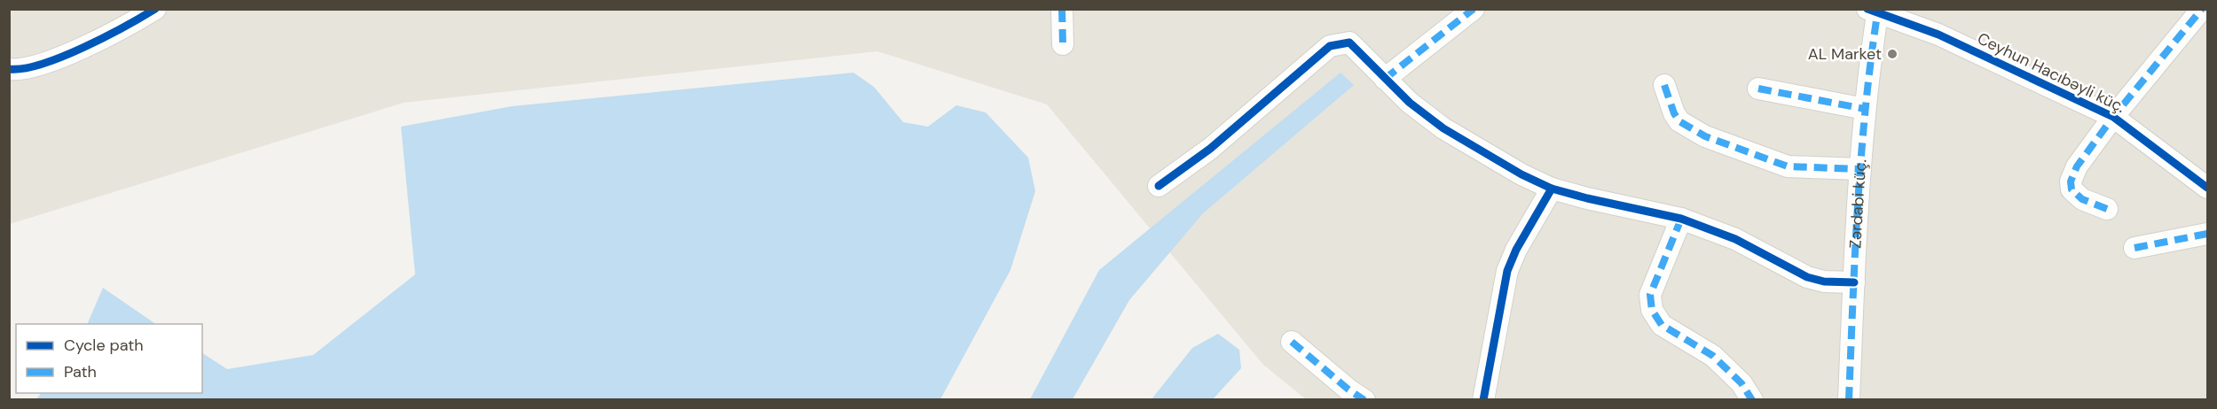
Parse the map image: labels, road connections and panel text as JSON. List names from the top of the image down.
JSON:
{
  "streets": {
    "street": ["Ceyhun Hacıbəyli küç.", "Zərdabi küç."]
  },
  "crossings": [
    ["Ceyhun Hacıbəyli küç.", "Zərdabi küç."]
  ],
  "places": ["AL Market"],
  "legend": ["Cycle path", "Path"]
}
